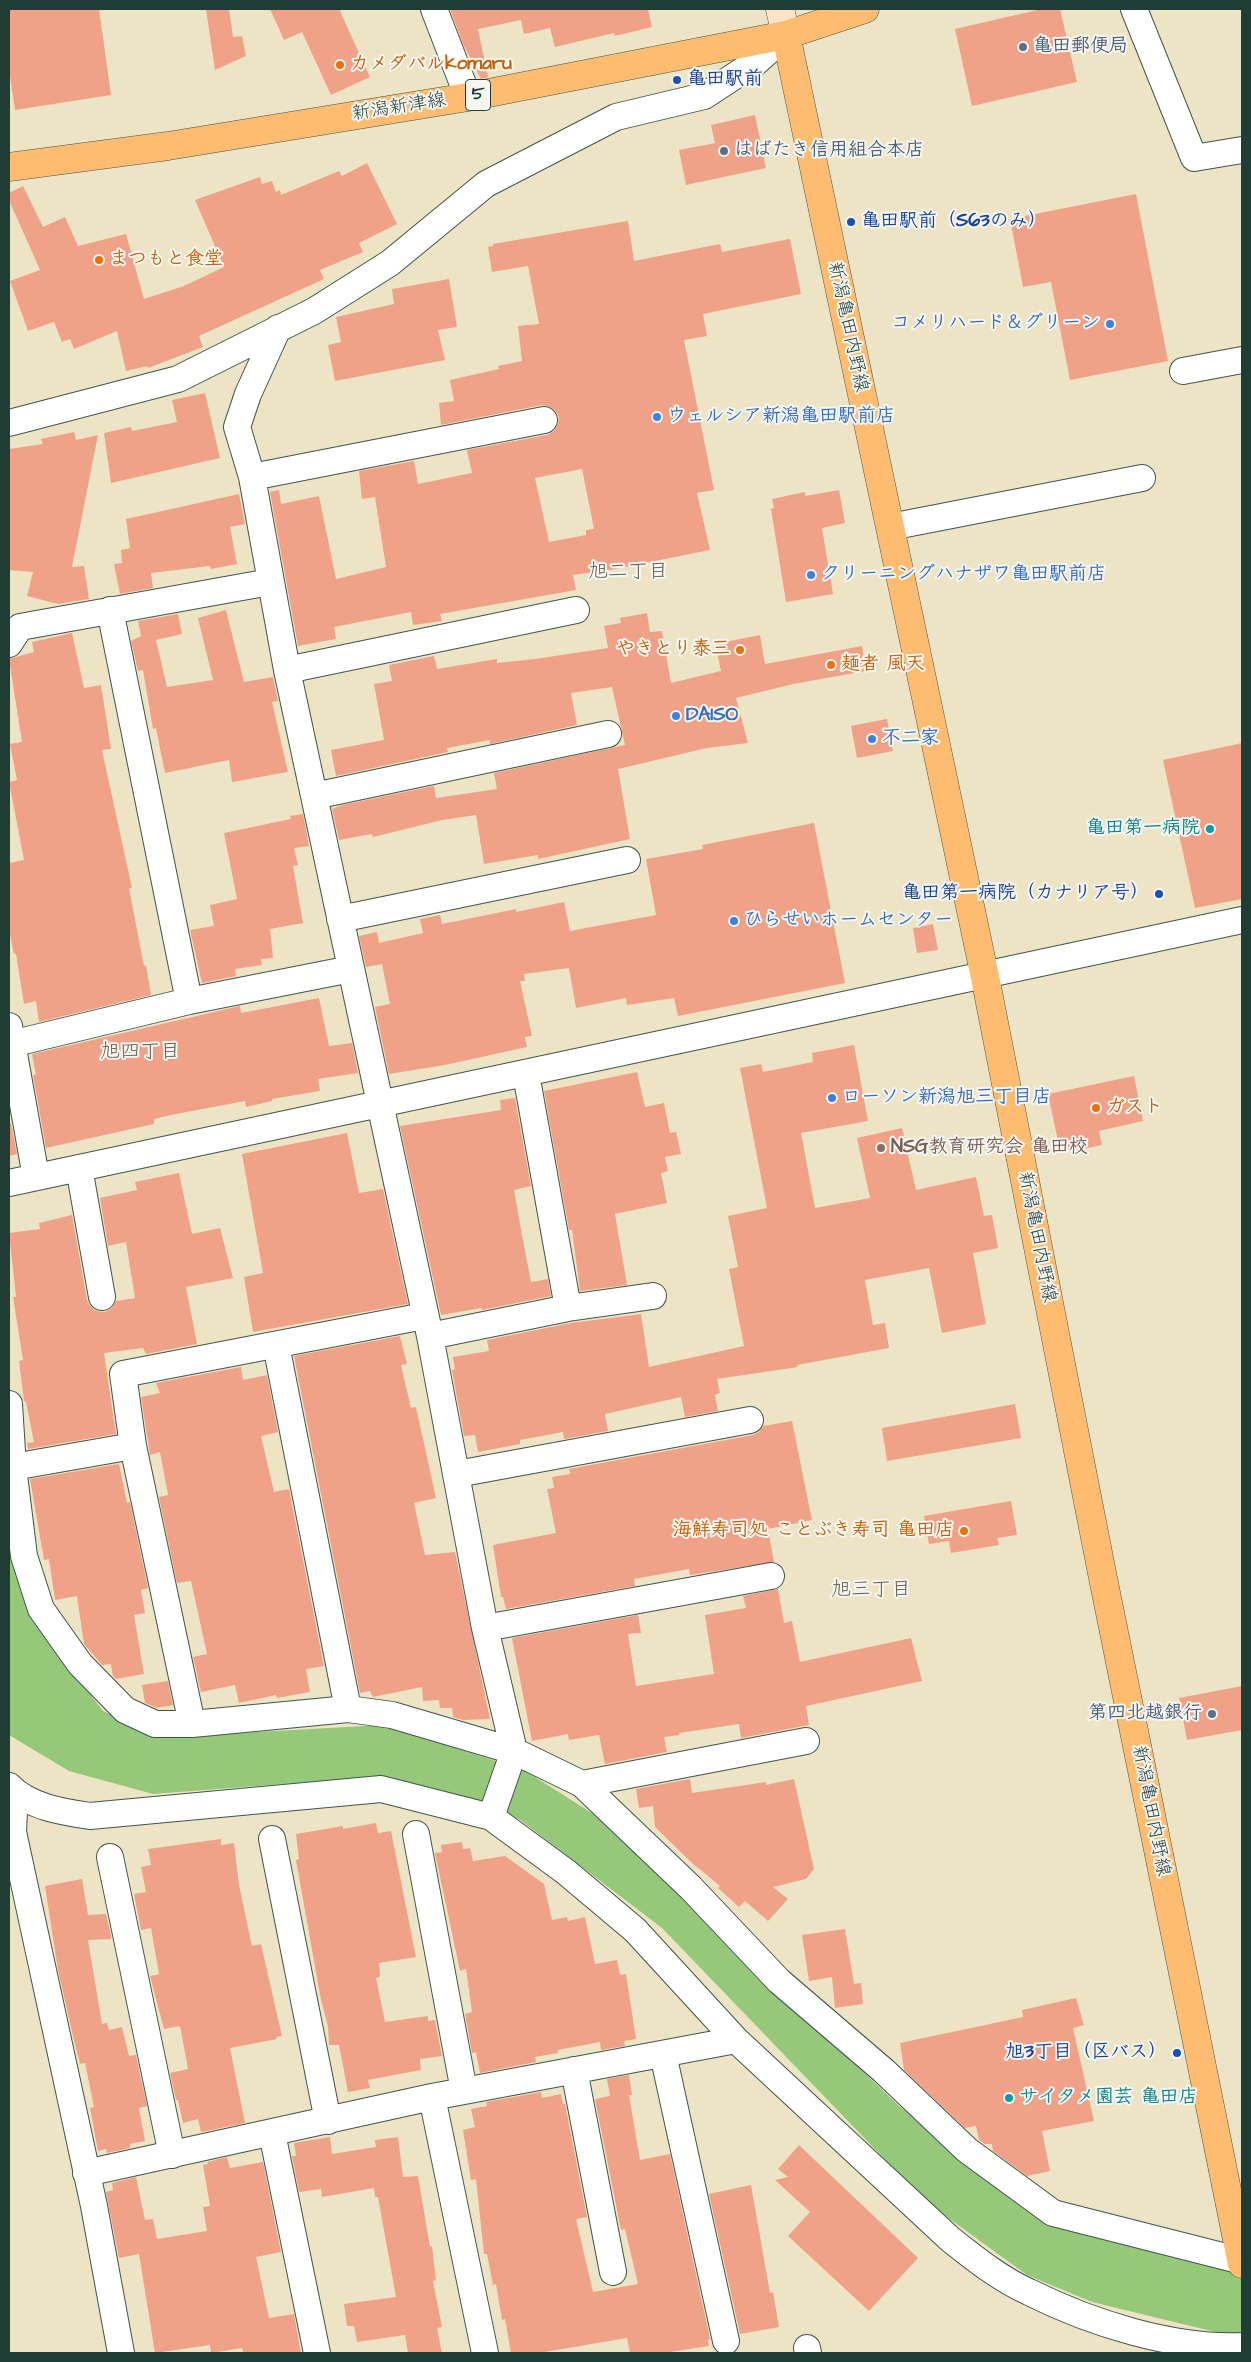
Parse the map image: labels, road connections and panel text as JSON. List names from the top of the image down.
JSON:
{
  "streets": {
    "main road": ["5", "新潟新津線", "新潟亀田内野線"]
  },
  "crossings": [
    ["5", "新潟新津線"],
    ["5", "新潟亀田内野線"],
    ["新潟新津線", "新潟亀田内野線"]
  ],
  "districts": ["旭二丁目", "旭四丁目", "旭三丁目"],
  "places": [
    "亀田郵便局",
    "カメダバルkomaru",
    "亀田駅前",
    "はばたき信用組合本店",
    "亀田駅前（S63のみ）",
    "まつもと食堂",
    "コメリハード＆グリーン",
    "ウェルシア新潟亀田駅前店",
    "クリーニングハナザワ亀田駅前店",
    "やきとり泰三",
    "麺者 風天",
    "DAISO",
    "不二家",
    "亀田第一病院",
    "亀田第一病院（カナリア号）",
    "ひらせいホームセンター",
    "ローソン新潟旭三丁目店",
    "ガスト",
    "NSG教育研究会 亀田校",
    "海鮮寿司処 ことぶき寿司 亀田店",
    "第四北越銀行",
    "旭3丁目（区バス）",
    "サイタメ園芸 亀田店"
  ]
}
